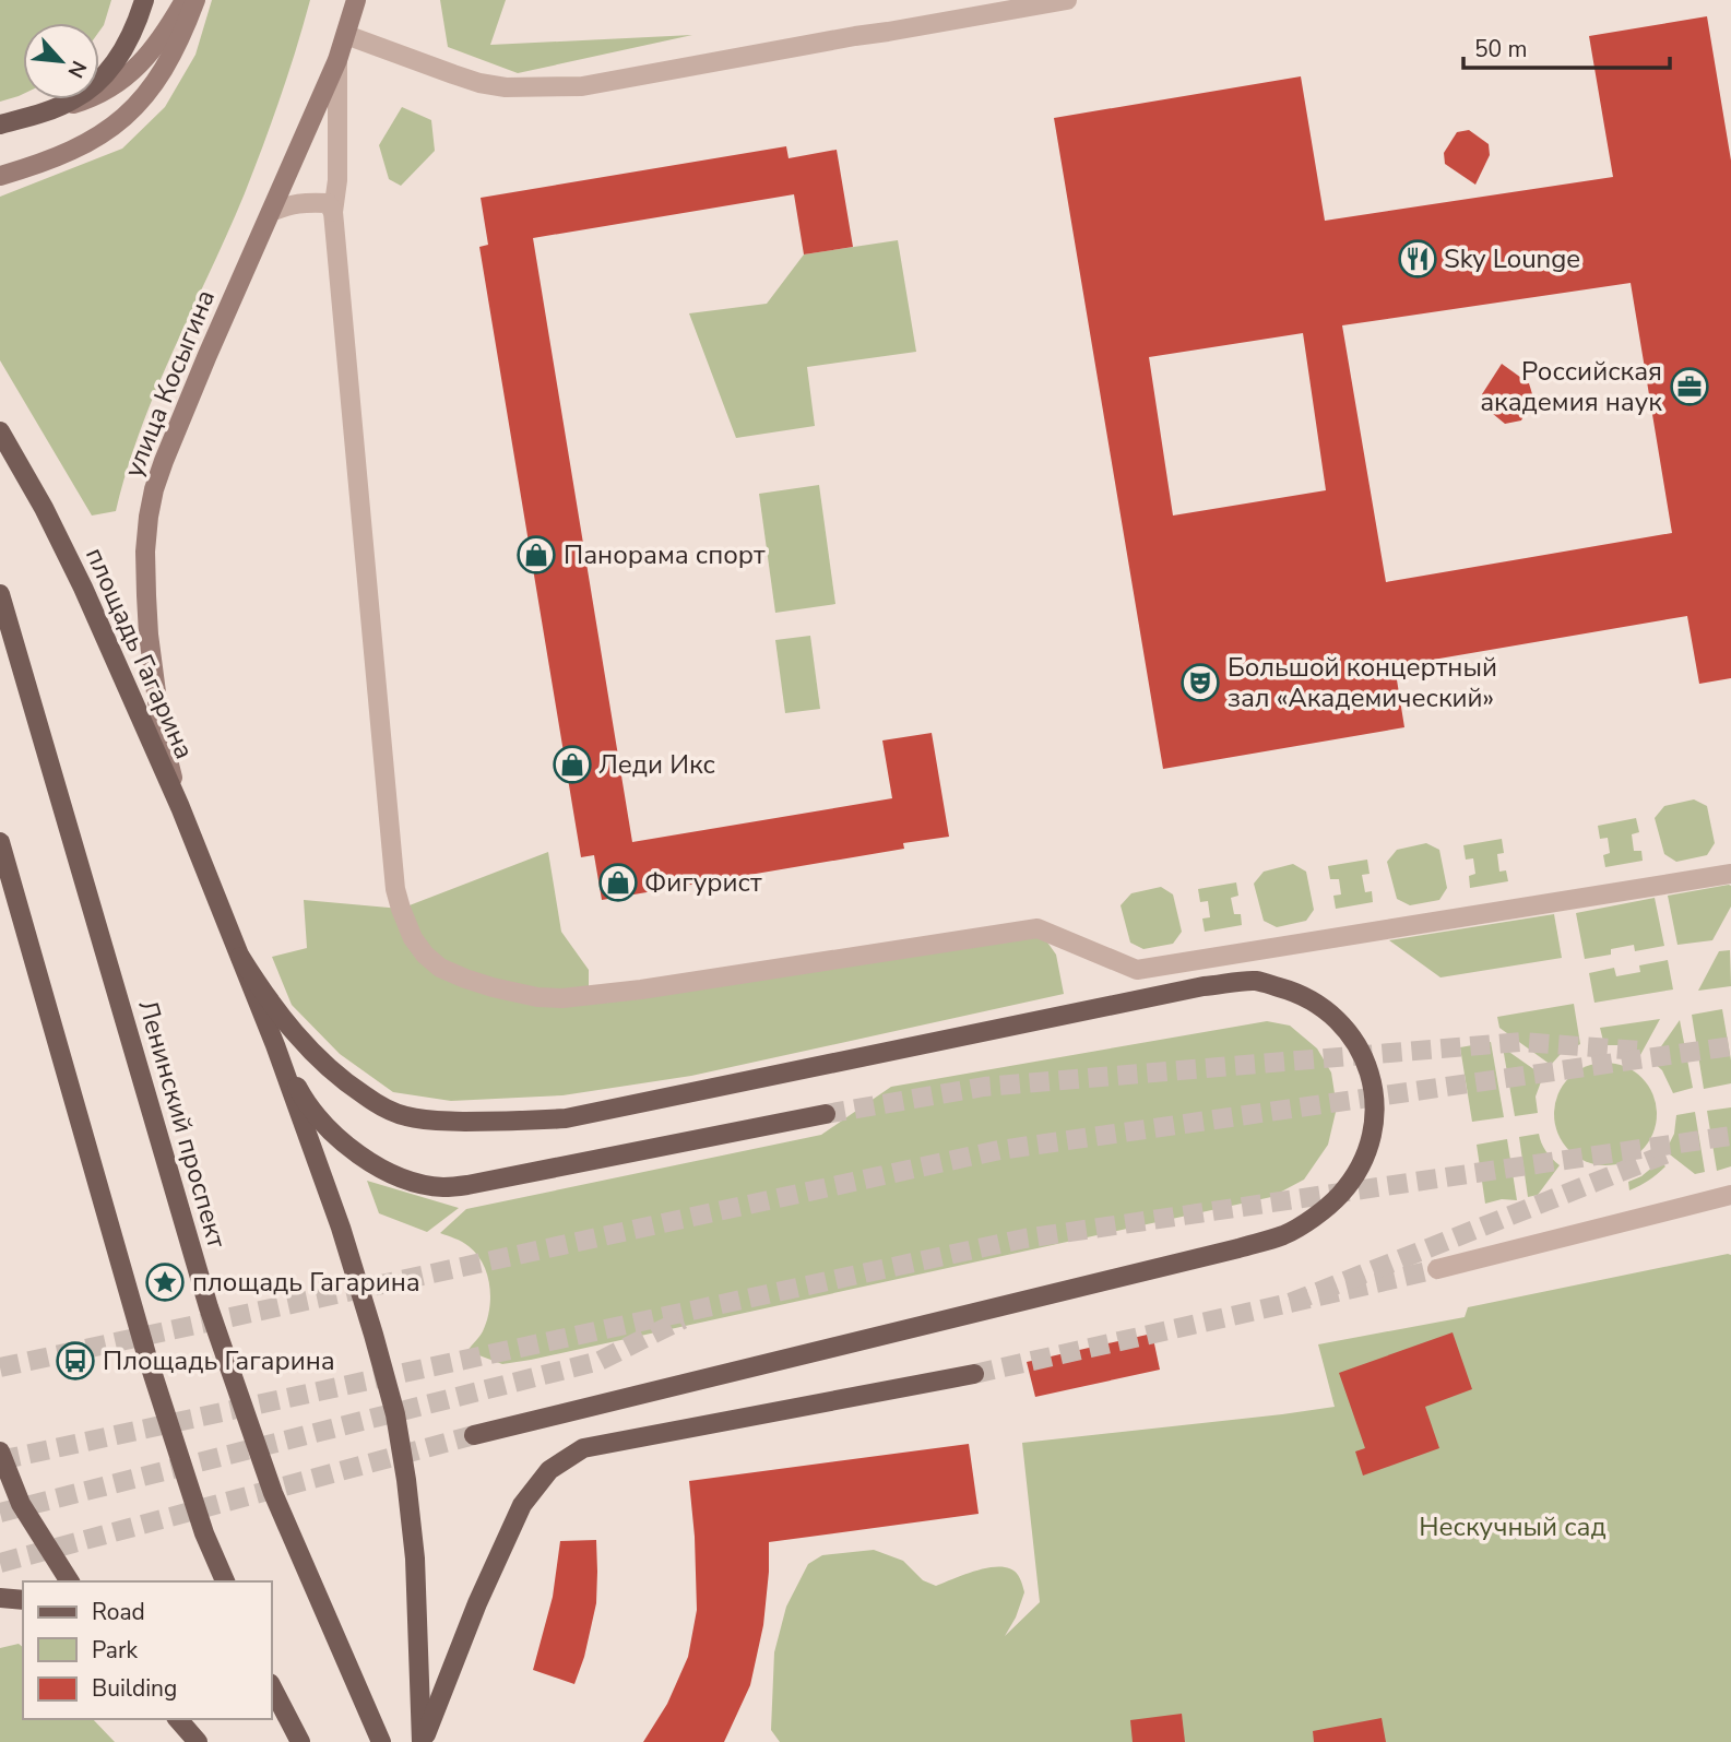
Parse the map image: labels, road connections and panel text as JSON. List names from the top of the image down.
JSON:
{
  "streets": {
    "main road": ["улица Косыгина", "площадь Гагарина", "Ленинский проспект"]
  },
  "crossings": [
    ["улица Косыгина", "площадь Гагарина"]
  ],
  "parks": ["Нескучный сад"],
  "places": {
    "restaurant": ["Sky Lounge"],
    "office": ["Российская академия наук"],
    "shop": ["Панорама спорт", "Леди Икс", "Фигурист"],
    "theatre": ["Большой концертный зал «Академический»"],
    "place": ["площадь Гагарина"],
    "bus stop": ["Площадь Гагарина"]
  },
  "legend": ["Road", "Park", "Building"],
  "scale_bar": "50 m",
  "north": "bottom right"
}
